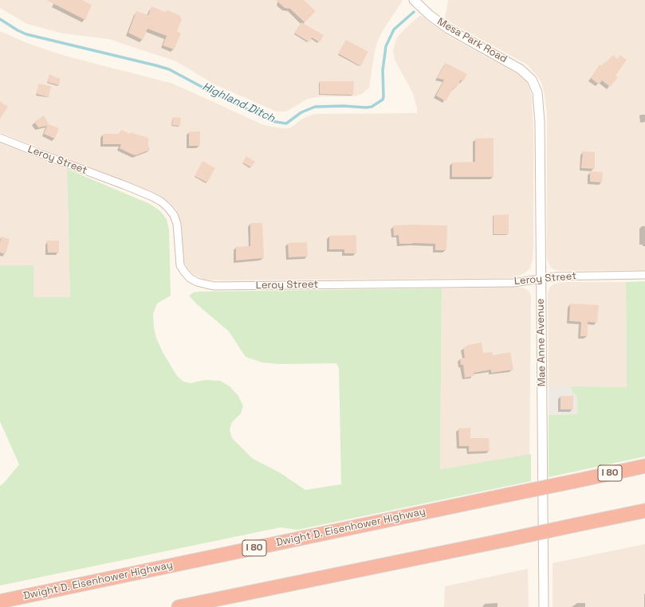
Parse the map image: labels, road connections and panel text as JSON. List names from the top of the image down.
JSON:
{
  "streets": {
    "highway": ["I 80", "Dwight D. Eisenhower Highway"],
    "street": ["Mesa Park Road", "Leroy Street", "Mae Anne Avenue"]
  },
  "crossings": [
    ["Mesa Park Road", "Mae Anne Avenue"],
    ["Leroy Street", "Mae Anne Avenue"]
  ],
  "water": ["Highland Ditch"]
}
